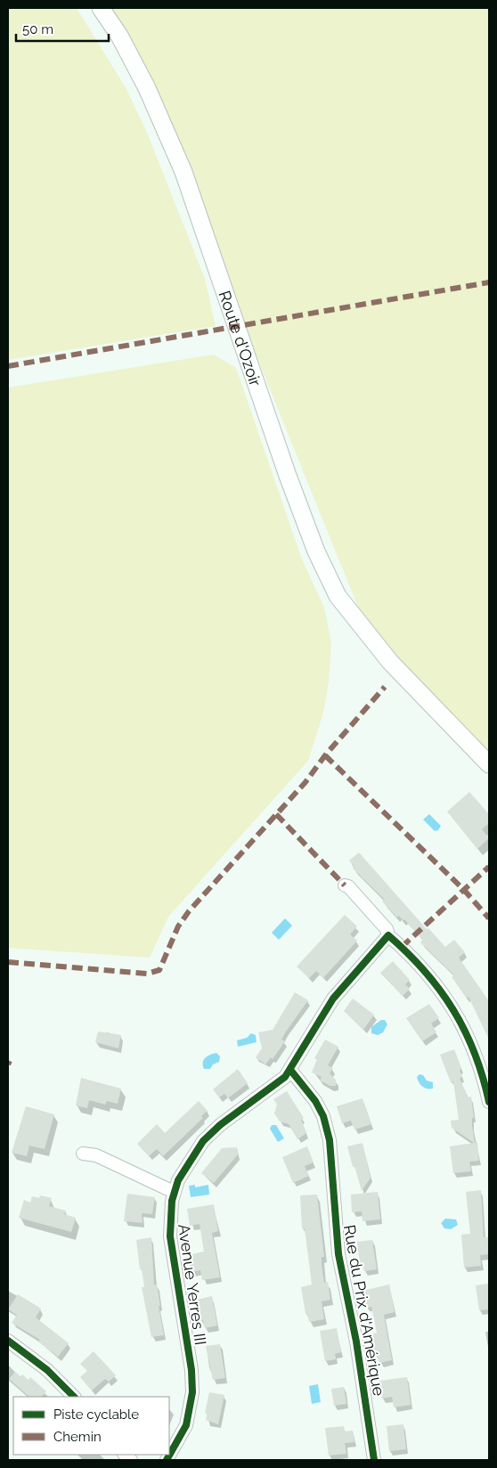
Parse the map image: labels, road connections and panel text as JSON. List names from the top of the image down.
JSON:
{
  "streets": {
    "main road": ["Route d'Ozoir"],
    "street": ["Avenue Yerres III", "Rue du Prix d'Amérique"]
  },
  "crossings": [
    ["Avenue Yerres III", "Rue du Prix d'Amérique"]
  ],
  "legend": ["Piste cyclable", "Chemin"],
  "scale_bar": "50 m"
}
